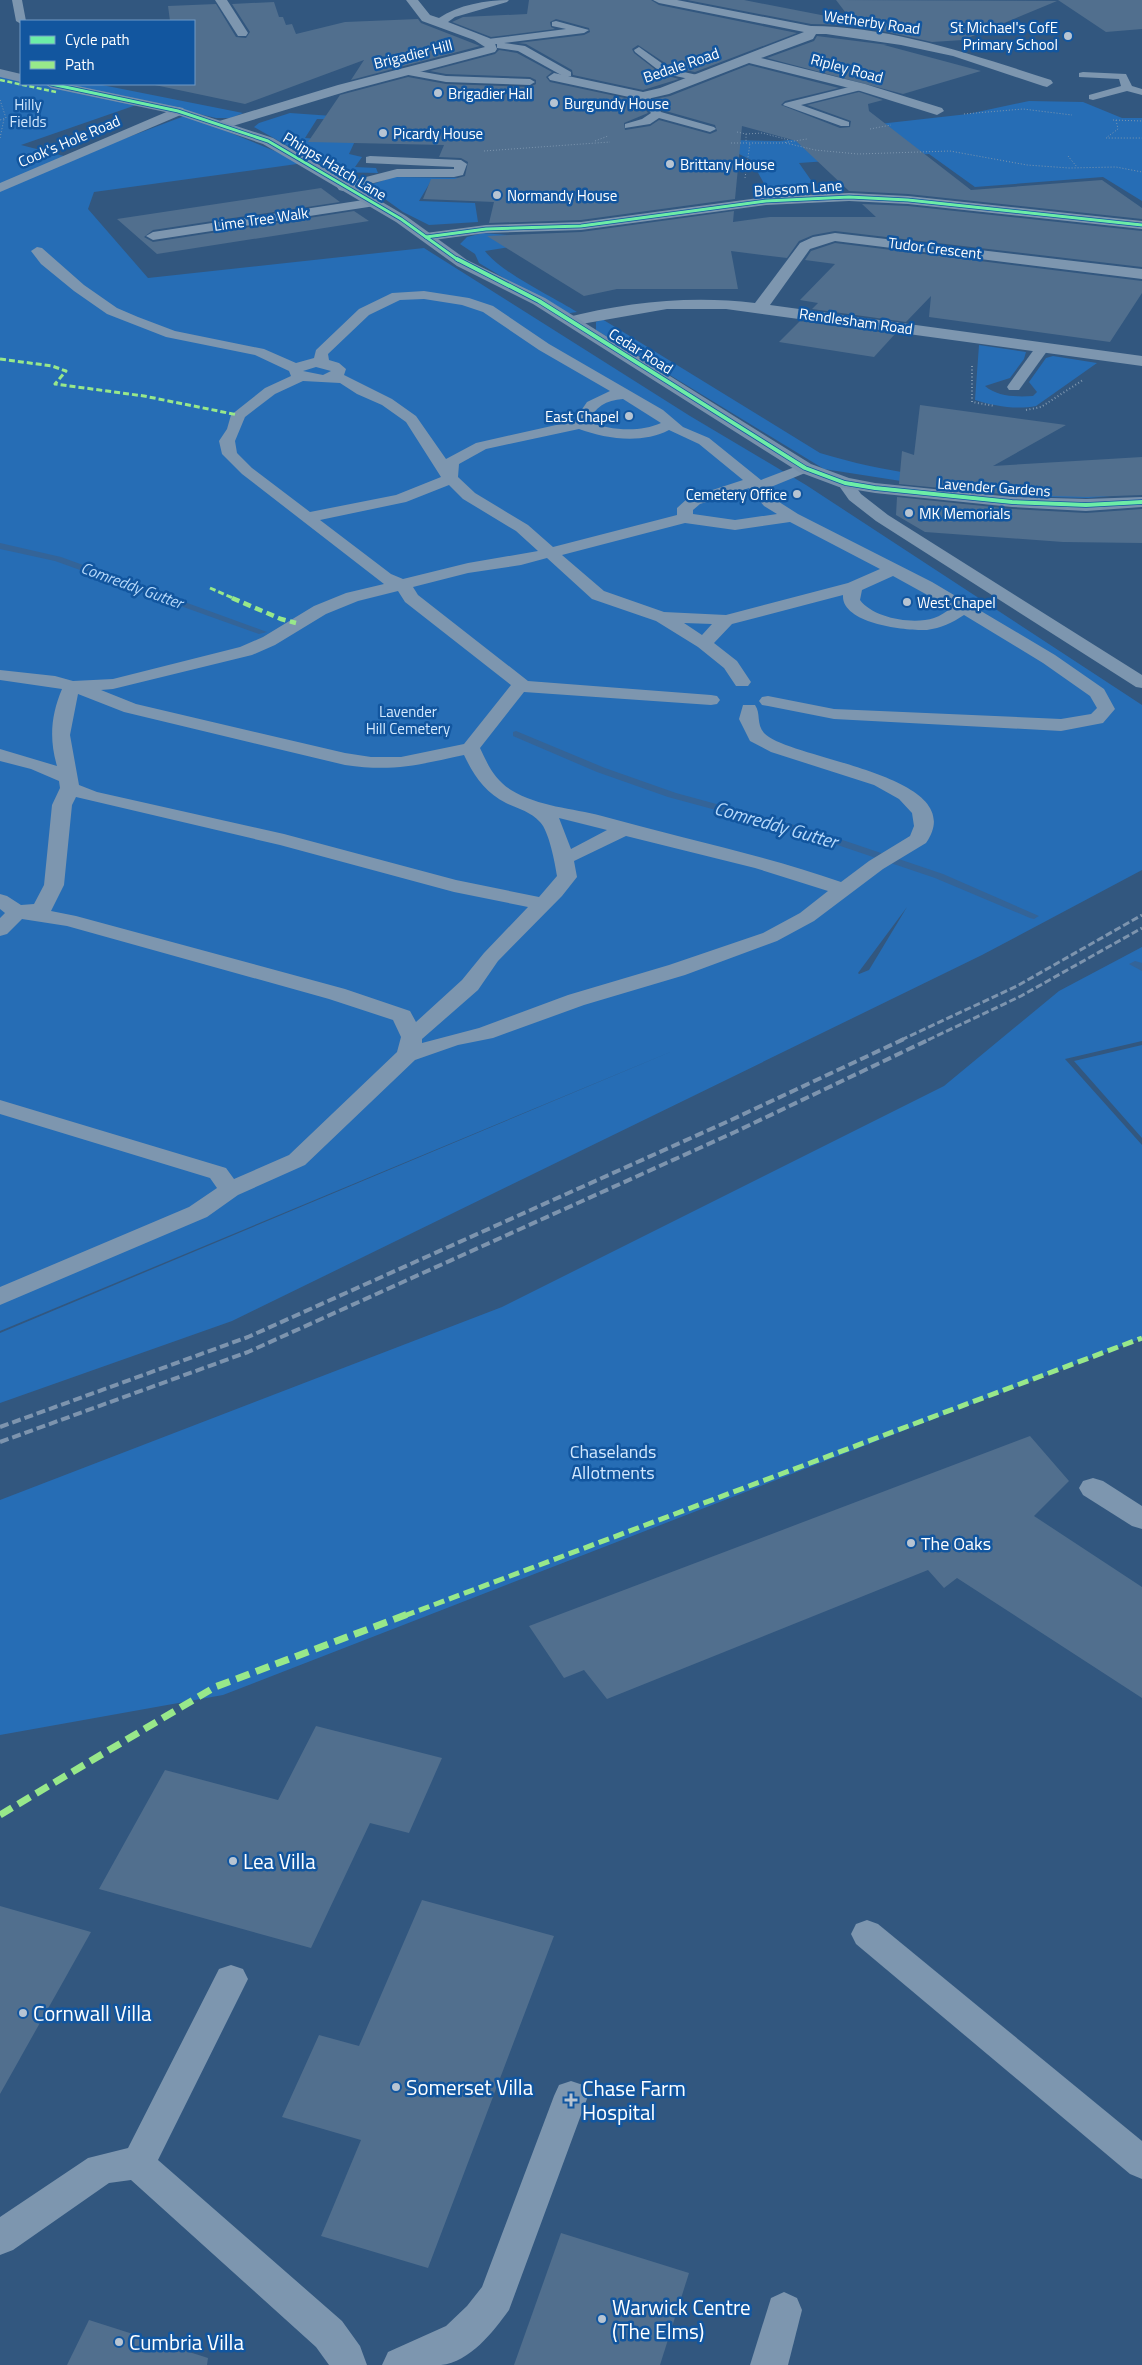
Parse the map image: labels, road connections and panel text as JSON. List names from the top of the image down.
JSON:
{
  "streets": {
    "street": [
      "Wetherby Road",
      "Brigadier Hill",
      "Bedale Road",
      "Ripley Road",
      "Cook's Hole Road",
      "Phipps Hatch Lane",
      "Blossom Lane",
      "Lime Tree Walk",
      "Tudor Crescent",
      "Rendlesham Road",
      "Cedar Road",
      "Lavender Gardens"
    ]
  },
  "crossings": [
    ["Wetherby Road", "Bedale Road"],
    ["Brigadier Hill", "Phipps Hatch Lane"],
    ["Bedale Road", "Ripley Road"],
    ["Cook's Hole Road", "Phipps Hatch Lane"],
    ["Phipps Hatch Lane", "Blossom Lane"],
    ["Phipps Hatch Lane", "Lime Tree Walk"],
    ["Phipps Hatch Lane", "Cedar Road"],
    ["Blossom Lane", "Cedar Road"],
    ["Tudor Crescent", "Rendlesham Road"],
    ["Rendlesham Road", "Cedar Road"],
    ["Cedar Road", "Lavender Gardens"]
  ],
  "water": ["Comreddy Gutter"],
  "parks": ["Hilly Fields", "Lavender Hill Cemetery", "Chaselands Allotments"],
  "places": {
    "other": [
      "St Michael's CofE Primary School",
      "Brigadier Hall",
      "Burgundy House",
      "Picardy House",
      "Brittany House",
      "Normandy House",
      "East Chapel",
      "Cemetery Office",
      "MK Memorials",
      "West Chapel",
      "The Oaks",
      "Lea Villa",
      "Cornwall Villa",
      "Somerset Villa",
      "Warwick Centre (The Elms)",
      "Cumbria Villa"
    ],
    "health": ["Chase Farm Hospital"]
  },
  "legend": ["Cycle path", "Path"]
}
